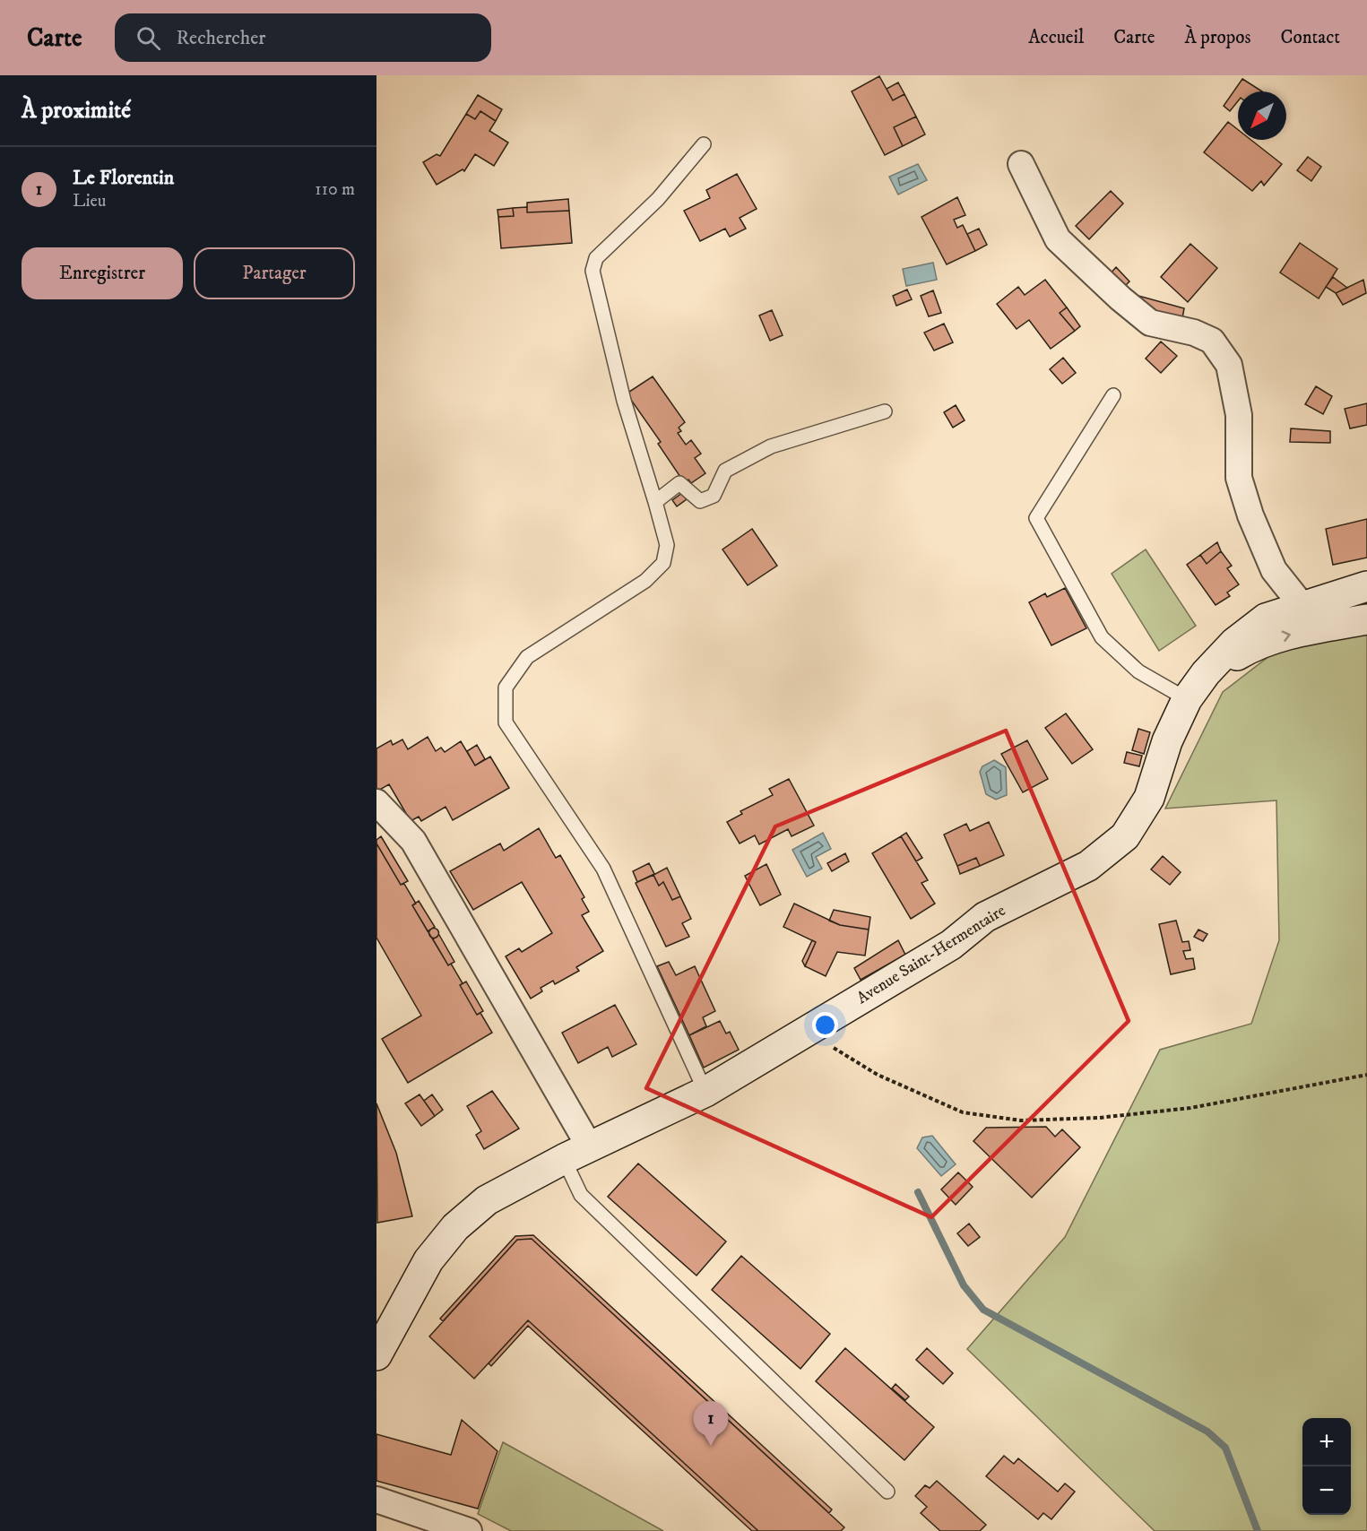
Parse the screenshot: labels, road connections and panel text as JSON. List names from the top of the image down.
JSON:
{
  "streets": {
    "street": ["Avenue Saint-Hermentaire"]
  },
  "north": "bottom left",
  "page": {
    "header": "Carte",
    "search": "Rechercher",
    "nav": [
      "Accueil",
      "Carte",
      "À propos",
      "Contact"
    ],
    "heading": "À proximité",
    "list": [
      {
        "mark": "1",
        "name": "Le Florentin",
        "note": "Lieu",
        "value": "110 m"
      }
    ],
    "buttons": ["Enregistrer", "Partager"],
    "pins": "1",
    "map_buttons": ["+", "−"]
  }
}
